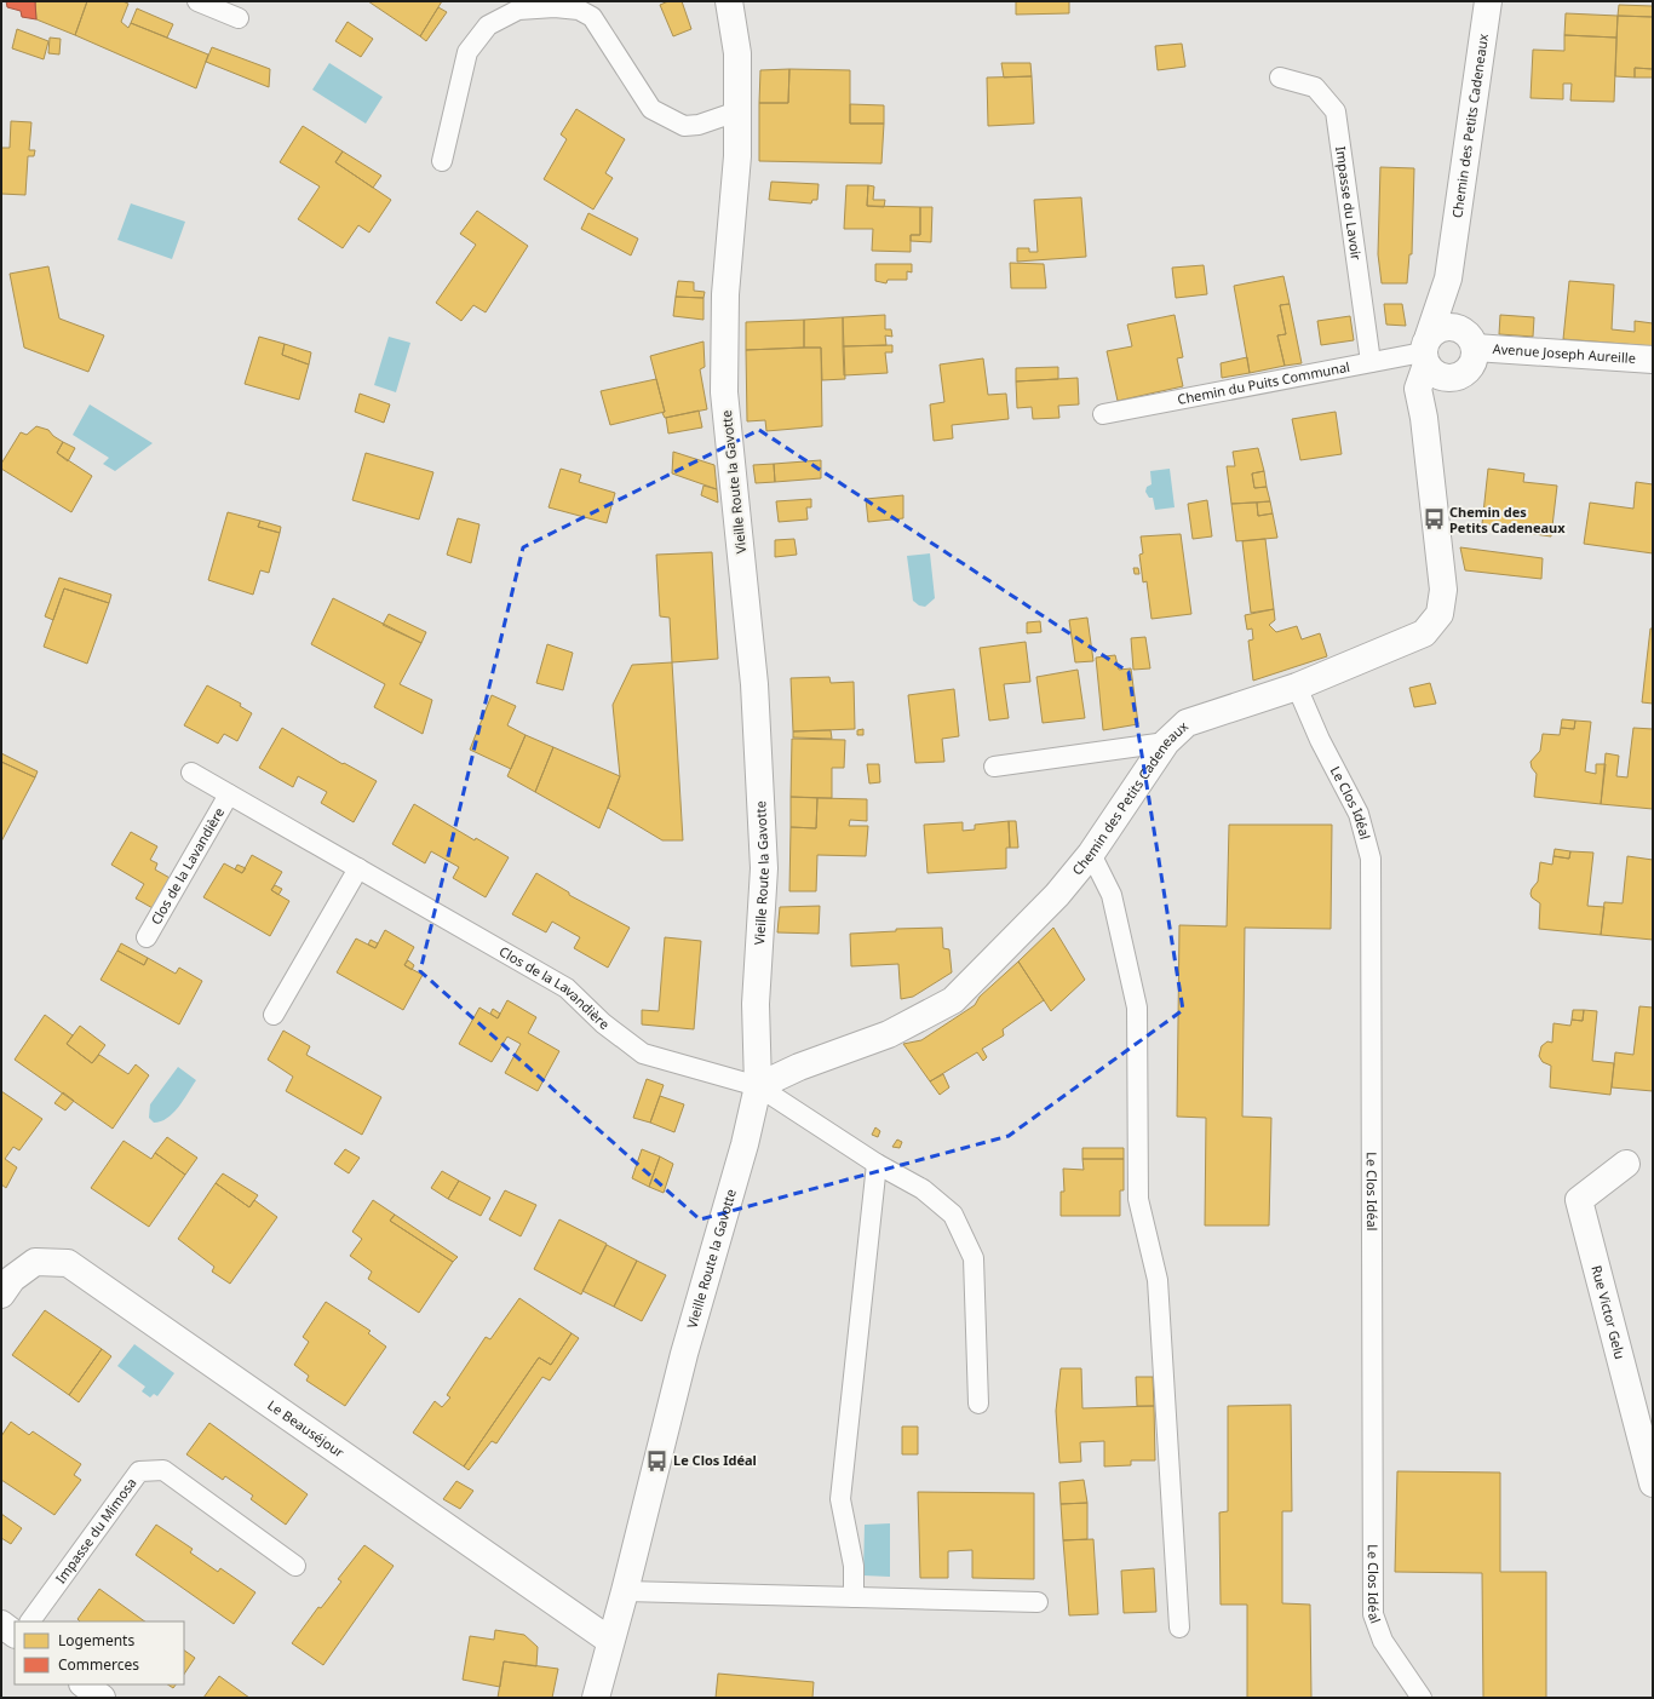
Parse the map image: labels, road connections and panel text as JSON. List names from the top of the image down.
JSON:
{
  "streets": {
    "street": [
      "Chemin des Petits Cadeneaux",
      "Avenue Joseph Aureille",
      "Vieille Route la Gavotte",
      "Rue Victor Gelu",
      "Le Beauséjour"
    ],
    "lane": [
      "Impasse du Lavoir",
      "Chemin du Puits Communal",
      "Le Clos Idéal",
      "Clos de la Lavandière",
      "Impasse du Mimosa"
    ]
  },
  "crossings": [
    ["Chemin des Petits Cadeneaux", "Avenue Joseph Aureille"],
    ["Chemin des Petits Cadeneaux", "Chemin du Puits Communal"],
    ["Chemin des Petits Cadeneaux", "Vieille Route la Gavotte"],
    ["Chemin des Petits Cadeneaux", "Le Clos Idéal"],
    ["Chemin des Petits Cadeneaux", "Clos de la Lavandière"],
    ["Impasse du Lavoir", "Chemin du Puits Communal"],
    ["Avenue Joseph Aureille", "Chemin du Puits Communal"],
    ["Vieille Route la Gavotte", "Clos de la Lavandière"],
    ["Vieille Route la Gavotte", "Le Beauséjour"]
  ],
  "places": {
    "bus stop": ["Chemin des Petits Cadeneaux", "Le Clos Idéal"]
  },
  "legend": ["Logements", "Commerces"]
}
